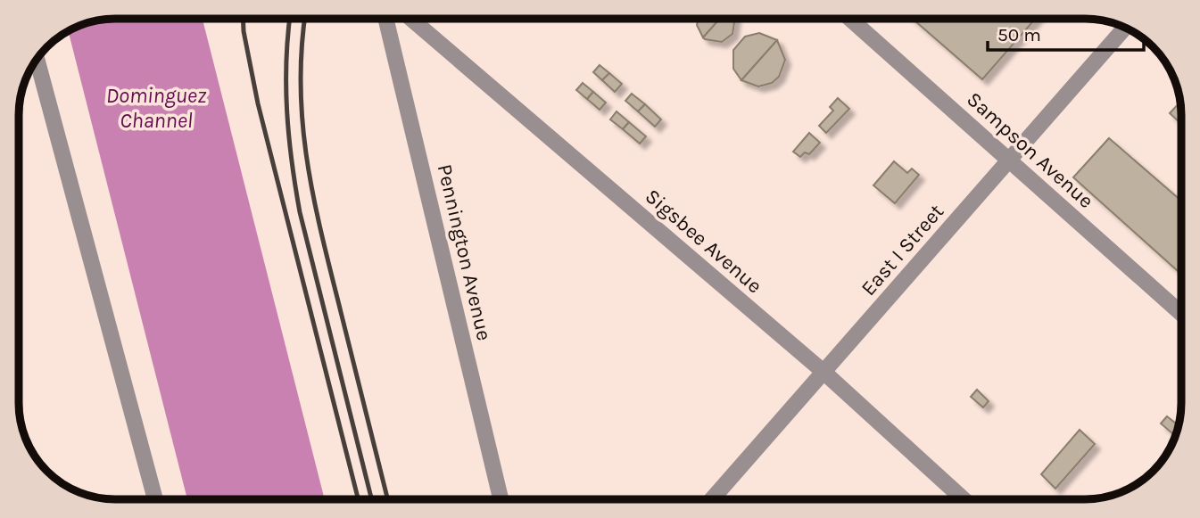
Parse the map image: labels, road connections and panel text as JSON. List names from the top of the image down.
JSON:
{
  "streets": {
    "street": [
      "Sampson Avenue",
      "Sigsbee Avenue",
      "East I Street",
      "Pennington Avenue"
    ]
  },
  "crossings": [
    ["Sampson Avenue", "East I Street"],
    ["Sigsbee Avenue", "East I Street"]
  ],
  "water": ["Dominguez Channel"],
  "scale_bar": "50 m"
}
